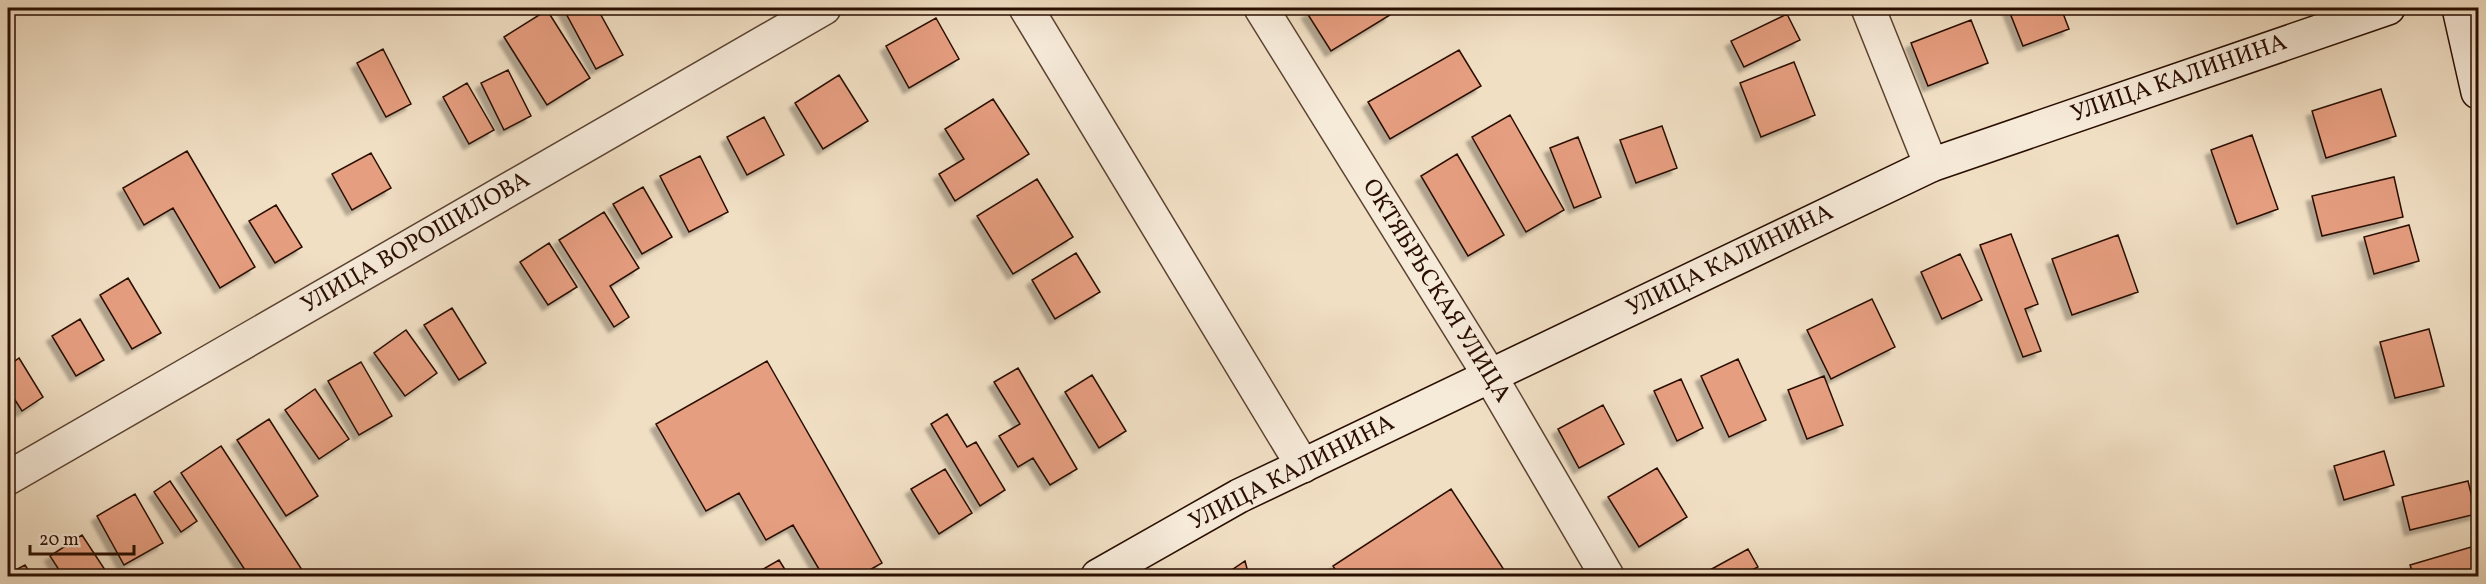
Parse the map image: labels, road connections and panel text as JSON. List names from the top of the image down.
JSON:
{
  "streets": {
    "street": ["УЛИЦА КАЛИНИНА", "УЛИЦА ВОРОШИЛОВА", "ОКТЯБРЬСКАЯ УЛИЦА"]
  },
  "crossings": [
    ["УЛИЦА КАЛИНИНА", "ОКТЯБРЬСКАЯ УЛИЦА"]
  ],
  "scale_bar": "20 m"
}
